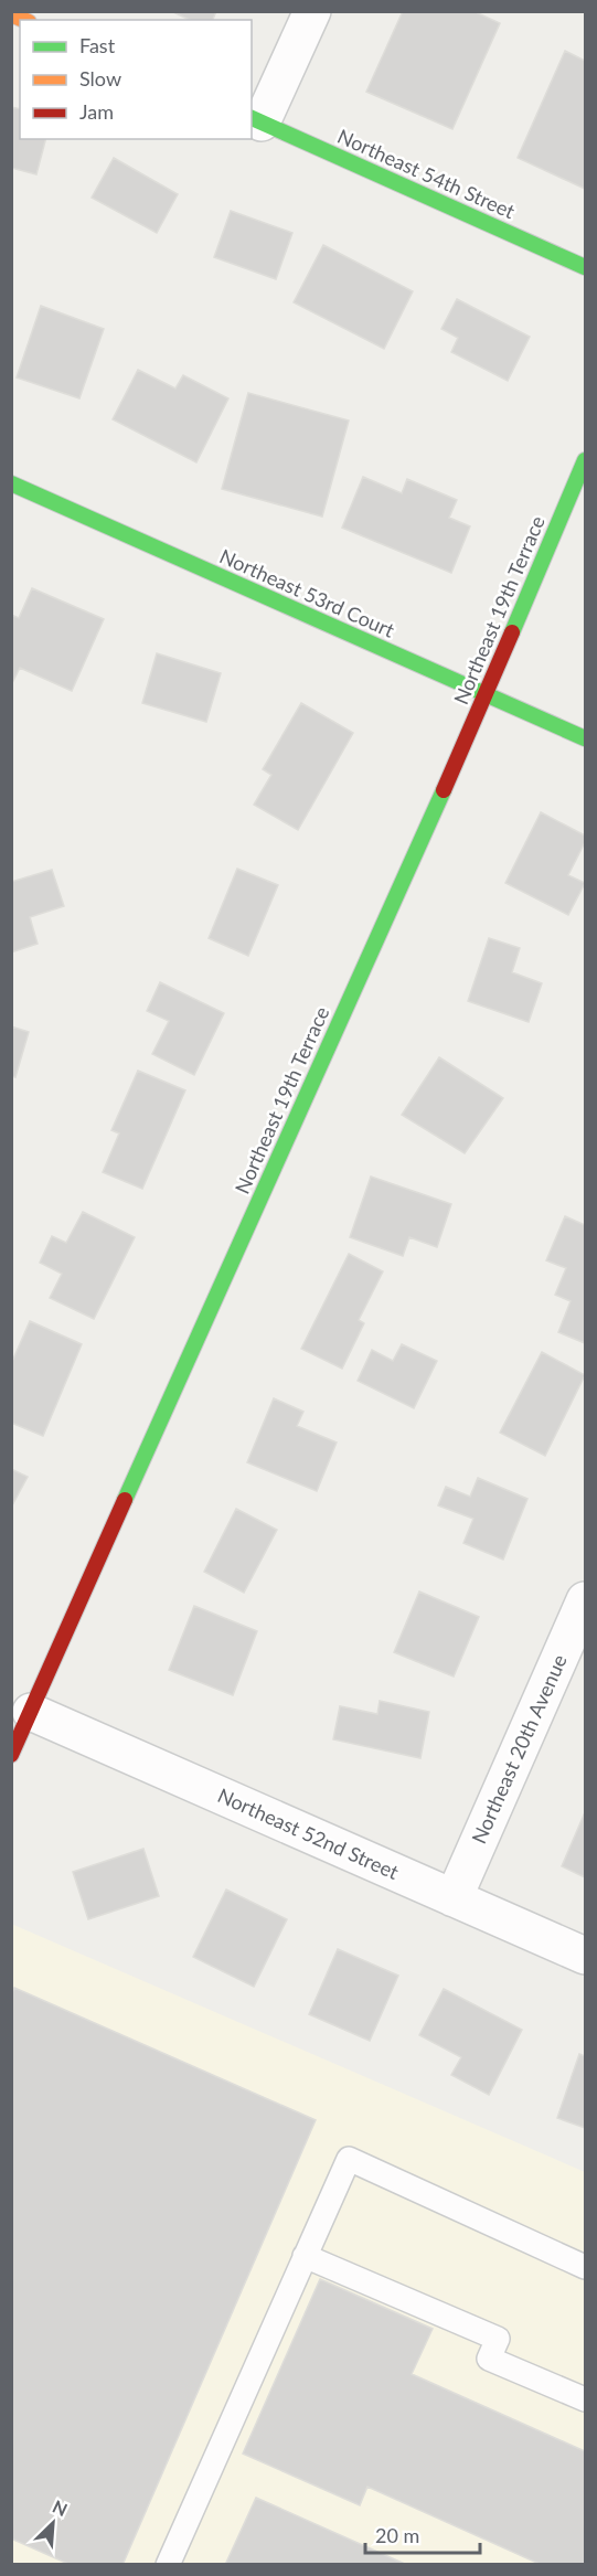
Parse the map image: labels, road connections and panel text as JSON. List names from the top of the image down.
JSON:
{
  "streets": {
    "street": [
      "Northeast 54th Street",
      "Northeast 53rd Court",
      "Northeast 19th Terrace",
      "Northeast 20th Avenue",
      "Northeast 52nd Street"
    ]
  },
  "crossings": [
    ["Northeast 53rd Court", "Northeast 19th Terrace"],
    ["Northeast 19th Terrace", "Northeast 52nd Street"],
    ["Northeast 20th Avenue", "Northeast 52nd Street"]
  ],
  "legend": ["Fast", "Slow", "Jam"],
  "scale_bar": "20 m",
  "north": "top right"
}
